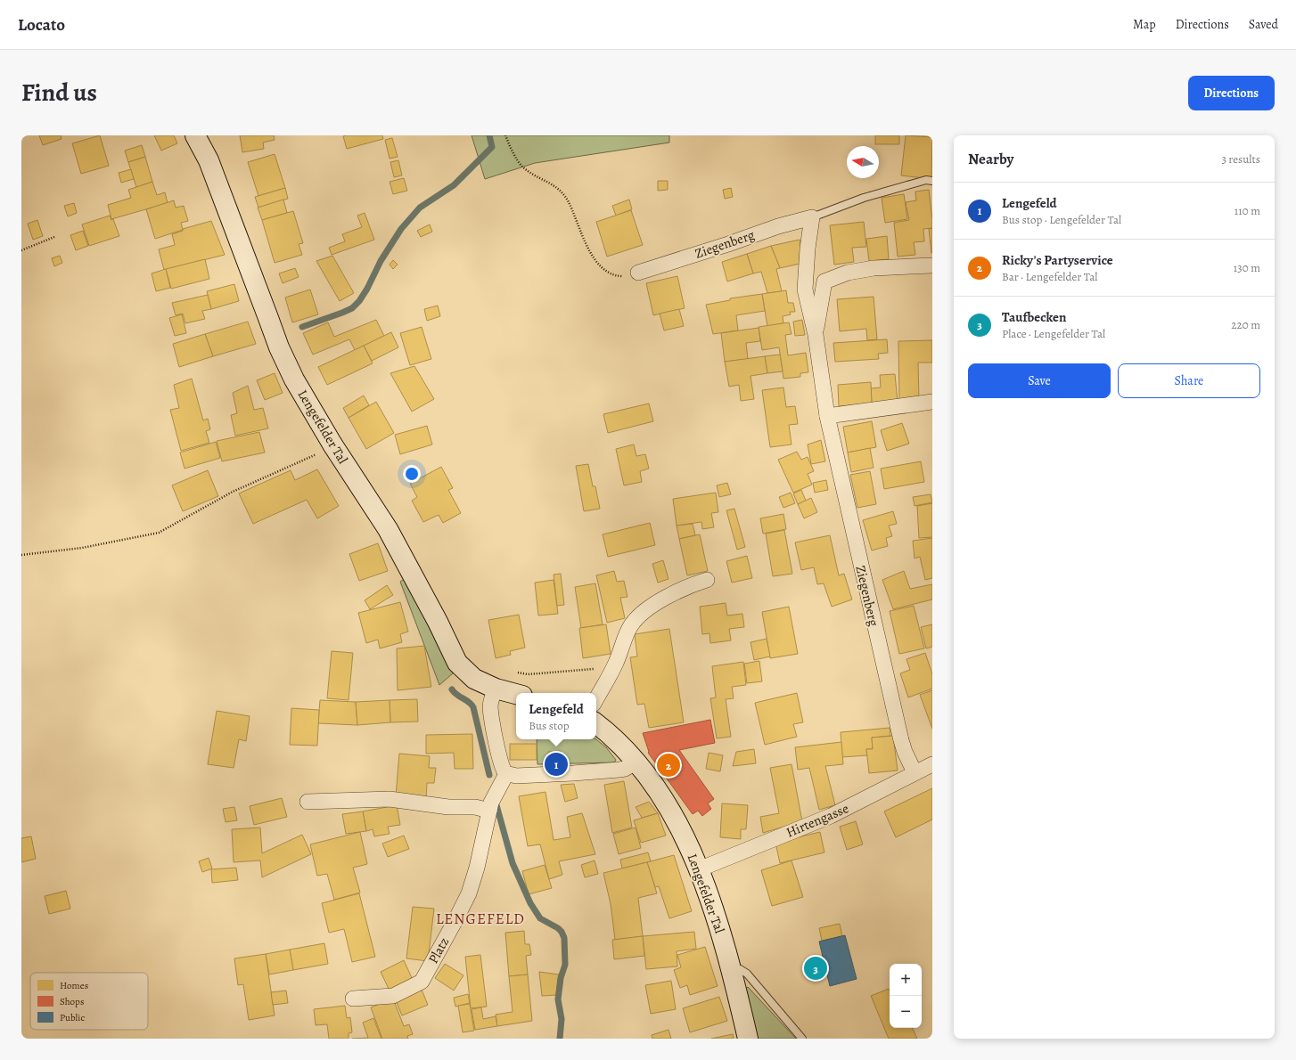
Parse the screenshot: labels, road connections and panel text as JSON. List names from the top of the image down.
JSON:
{
  "streets": {
    "street": [
      "Ziegenberg",
      "Lengefelder Tal",
      "Hirtengasse",
      "Platz"
    ]
  },
  "crossings": [
    ["Ziegenberg", "Hirtengasse"],
    ["Lengefelder Tal", "Hirtengasse"]
  ],
  "districts": ["LENGEFELD"],
  "legend": ["Homes", "Shops", "Public"],
  "north": "left",
  "page": {
    "header": "Locato",
    "nav": ["Map", "Directions", "Saved"],
    "title": "Find us",
    "buttons": [
      "Directions",
      ["Save", "Share"]
    ],
    "heading": ["Nearby", "3 results"],
    "list": [
      {
        "mark": "1",
        "name": "Lengefeld",
        "note": "Bus stop · Lengefelder Tal",
        "value": "110 m"
      },
      {
        "mark": "2",
        "name": "Ricky's Partyservice",
        "note": "Bar · Lengefelder Tal",
        "value": "130 m"
      },
      {
        "mark": "3",
        "name": "Taufbecken",
        "note": "Place · Lengefelder Tal",
        "value": "220 m"
      }
    ],
    "popup": ["Lengefeld", "Bus stop"],
    "pins": ["1", "2", "3"],
    "map_buttons": ["+", "−"]
  }
}
